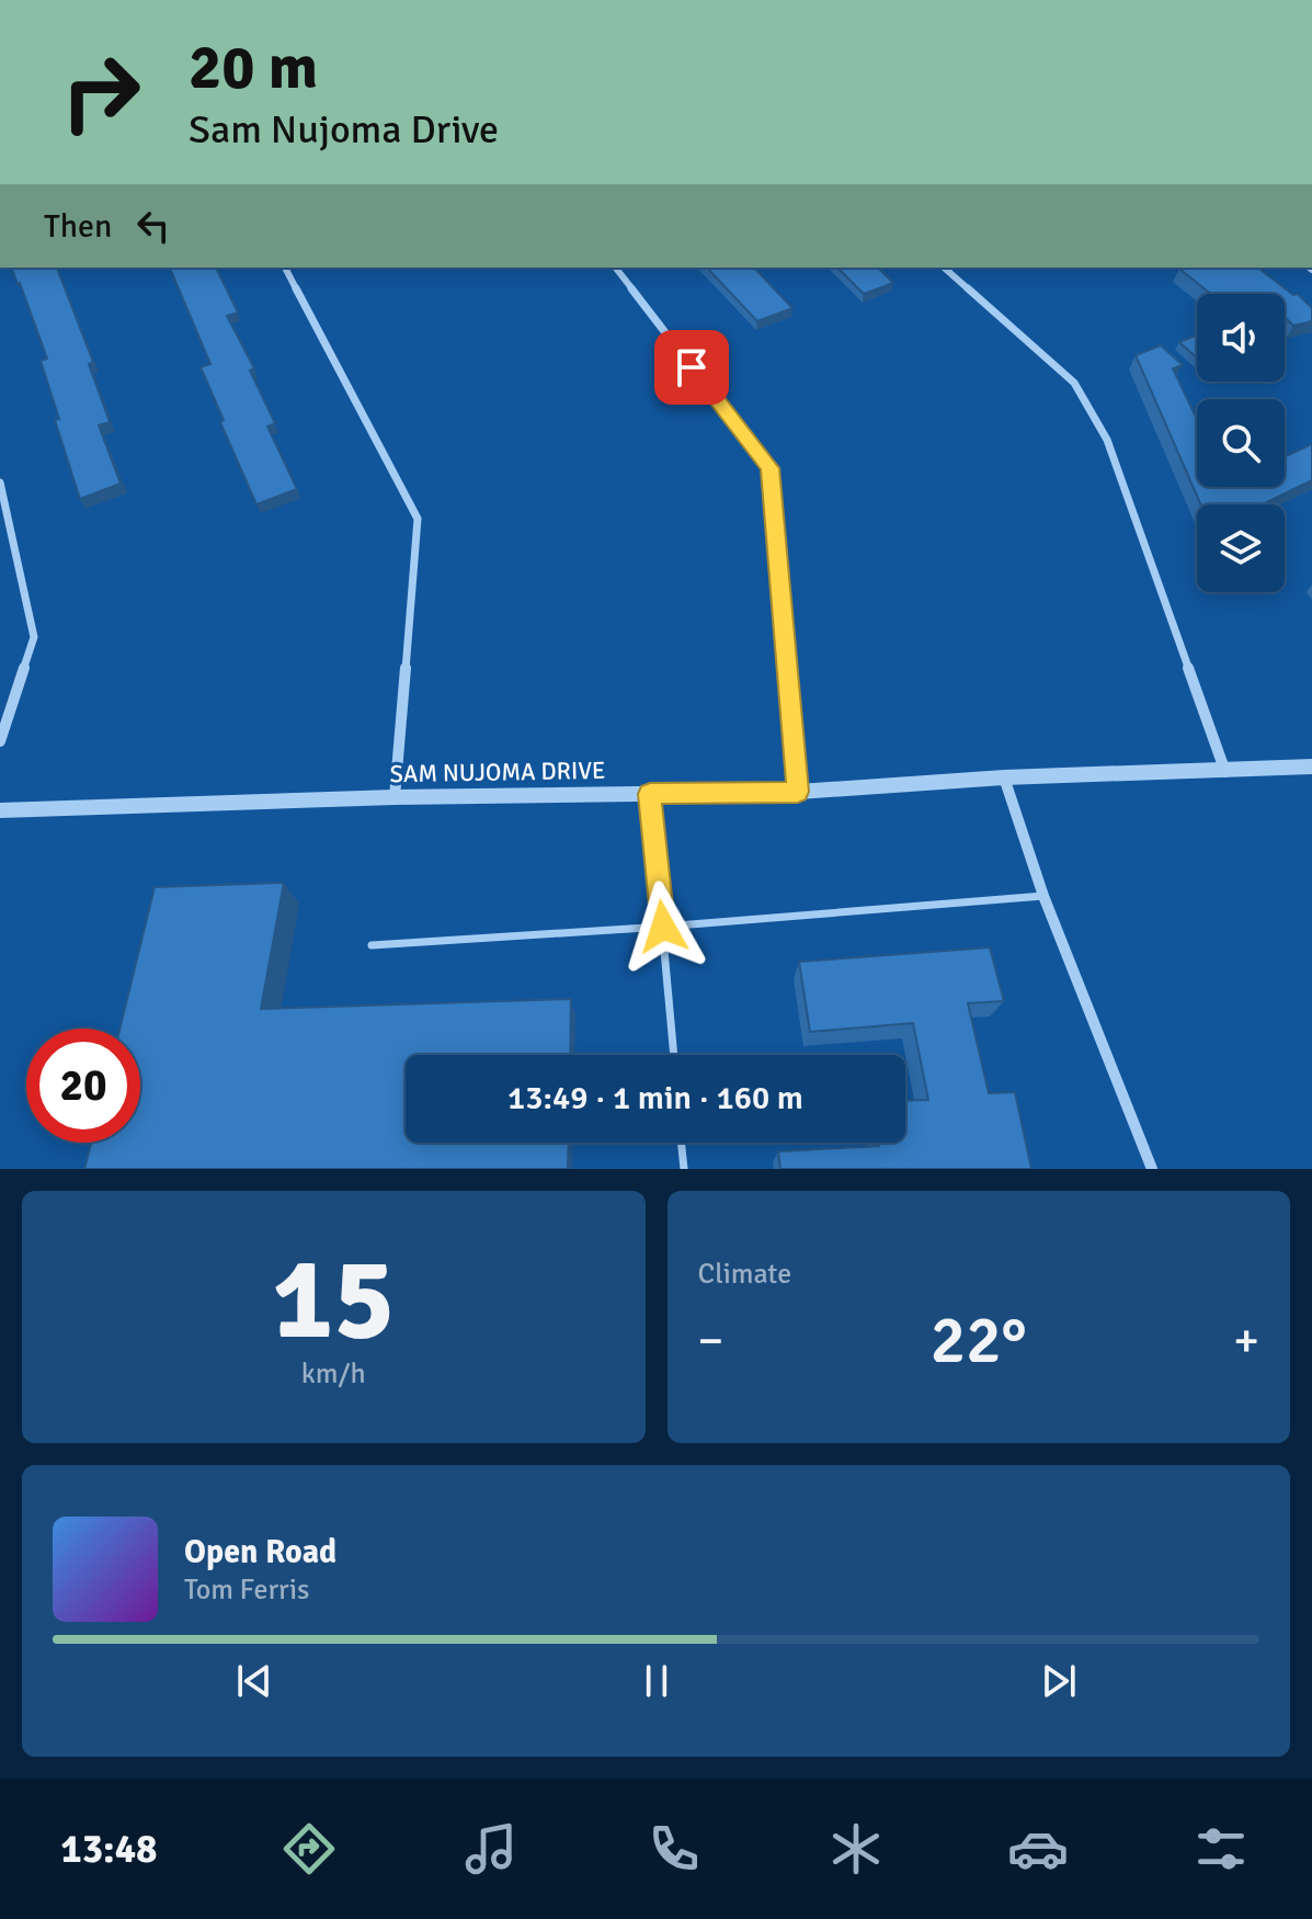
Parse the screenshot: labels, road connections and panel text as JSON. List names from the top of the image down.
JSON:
{
  "streets": {
    "street": ["SAM NUJOMA DRIVE"]
  },
  "page": {
    "turn": ["20 m", "Sam Nujoma Drive"],
    "then": "Then",
    "limit": "20",
    "trip": "13:49 · 1 min · 160 m",
    "tile": [
      ["15", "km/h"],
      "Climate"
    ],
    "heat": ["−", "22°", "+"],
    "song": ["Open Road", "Tom Ferris"],
    "tabs": "13:48"
  }
}
